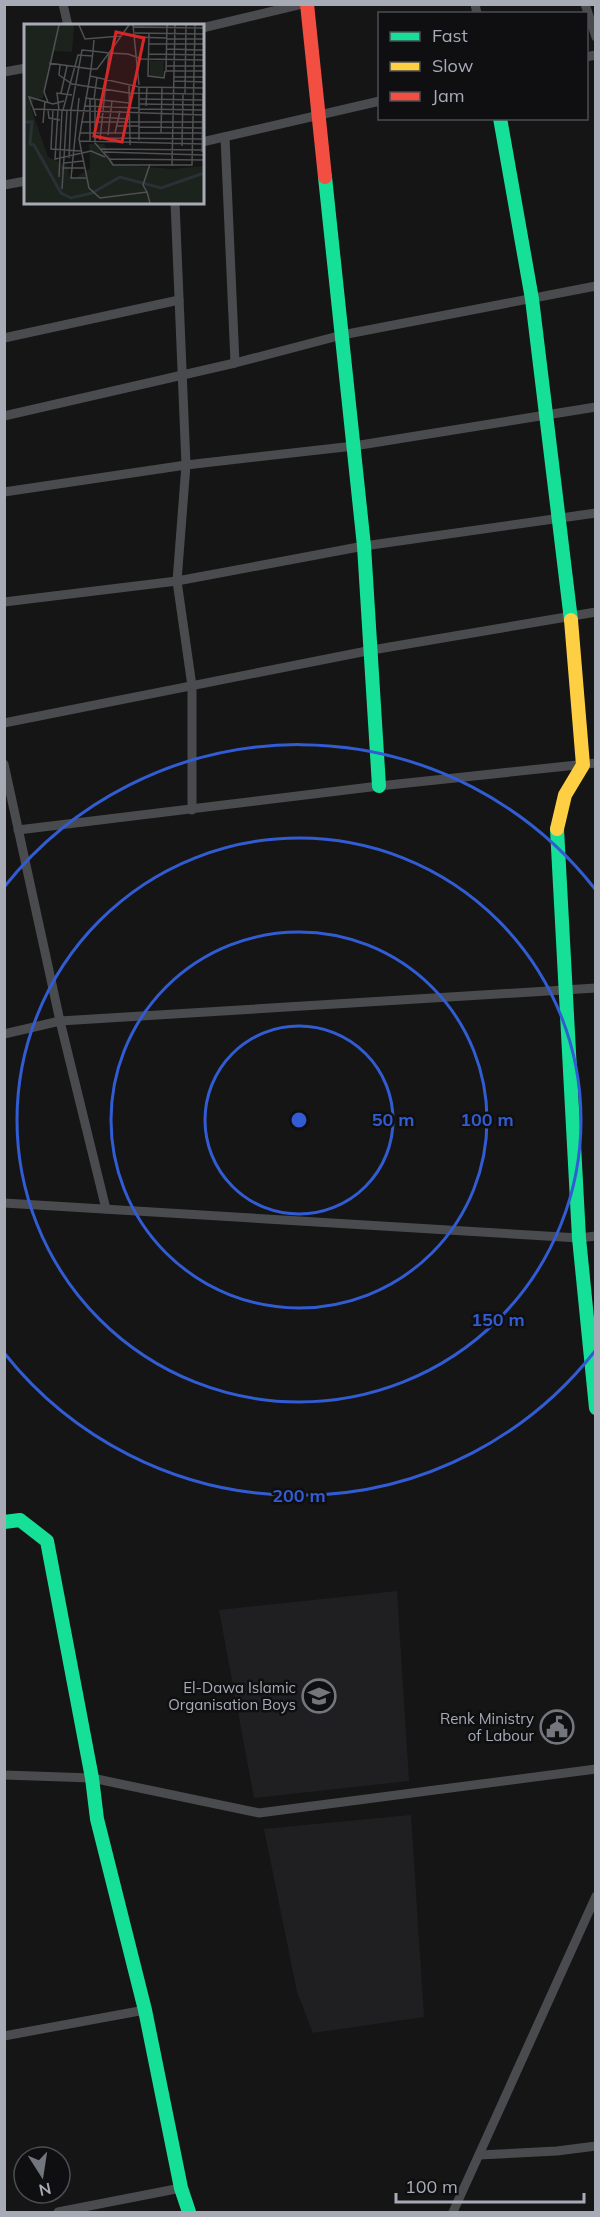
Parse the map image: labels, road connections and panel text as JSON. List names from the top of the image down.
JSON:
{
  "places": {
    "school or university": ["El-Dawa Islamic Organisation Boys"],
    "public building": ["Renk Ministry of Labour"]
  },
  "legend": ["Fast", "Slow", "Jam"],
  "scale_bar": "100 m",
  "north": "bottom",
  "rings": [
    "50 m",
    "100 m",
    "150 m",
    "200 m"
  ]
}
